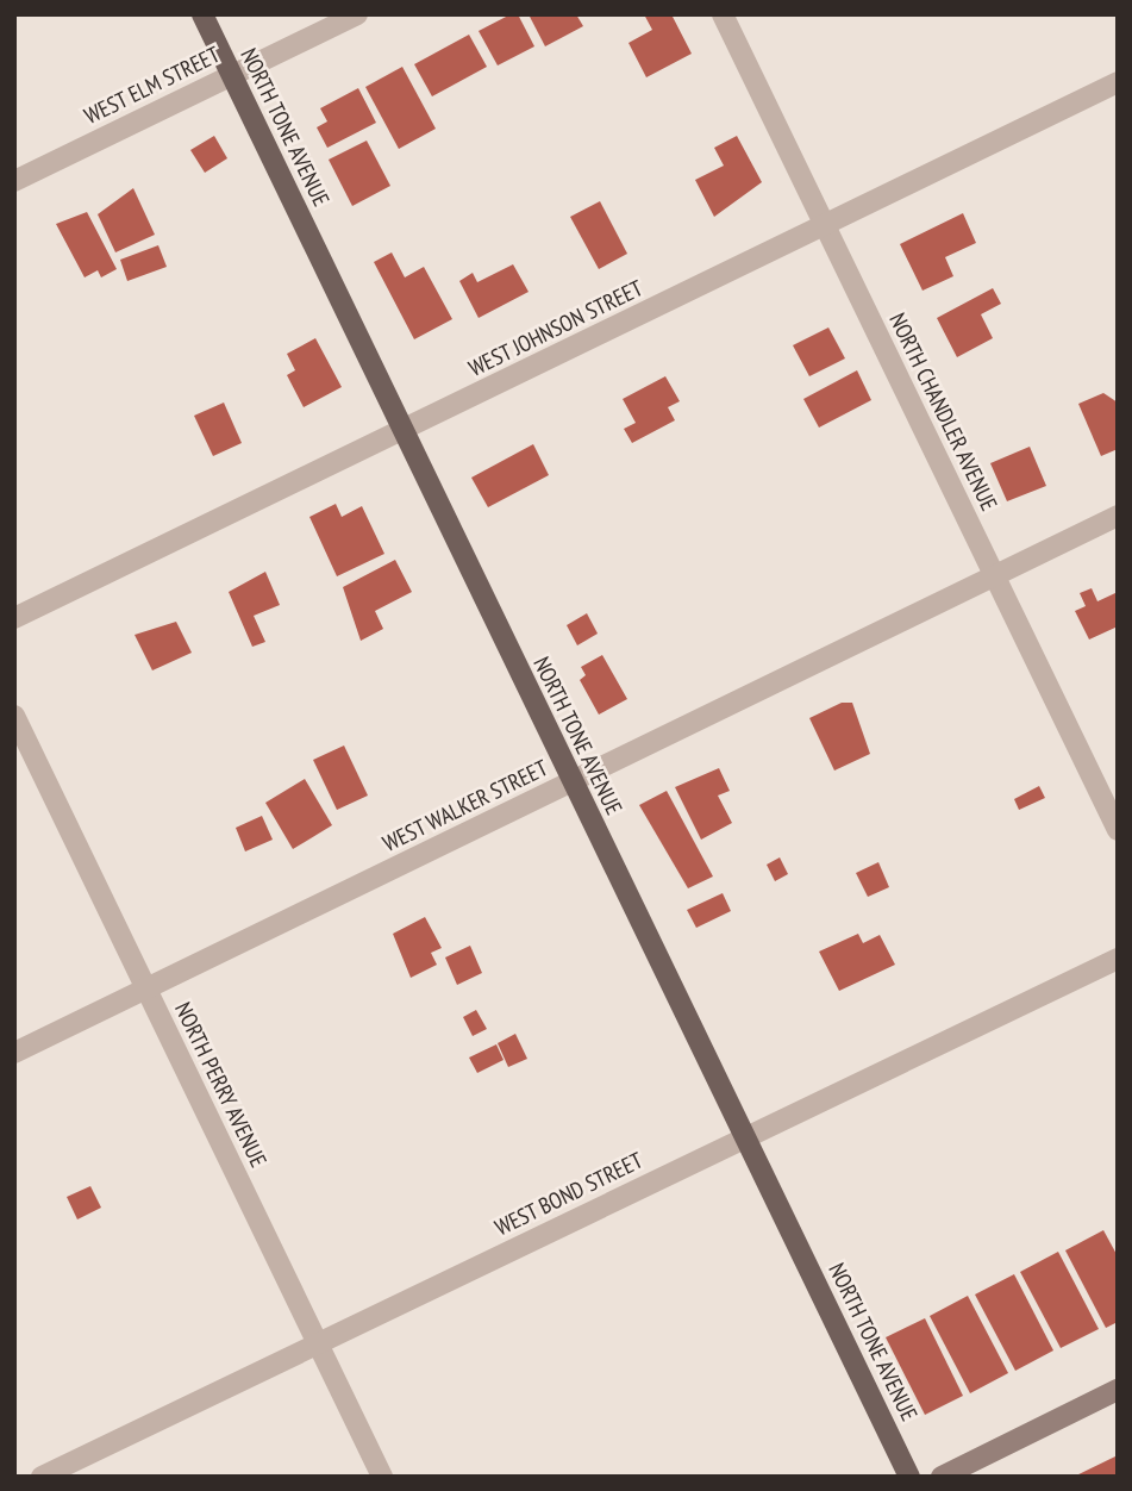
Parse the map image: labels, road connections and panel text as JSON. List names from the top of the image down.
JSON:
{
  "streets": {
    "main road": ["NORTH TONE AVENUE"],
    "street": [
      "WEST ELM STREET",
      "WEST JOHNSON STREET",
      "NORTH CHANDLER AVENUE",
      "WEST WALKER STREET",
      "NORTH PERRY AVENUE",
      "WEST BOND STREET"
    ]
  },
  "crossings": [
    ["WEST ELM STREET", "NORTH TONE AVENUE"],
    ["NORTH TONE AVENUE", "WEST JOHNSON STREET"],
    ["NORTH TONE AVENUE", "WEST WALKER STREET"],
    ["NORTH TONE AVENUE", "WEST BOND STREET"],
    ["WEST JOHNSON STREET", "NORTH CHANDLER AVENUE"],
    ["NORTH CHANDLER AVENUE", "WEST WALKER STREET"],
    ["WEST WALKER STREET", "NORTH PERRY AVENUE"],
    ["NORTH PERRY AVENUE", "WEST BOND STREET"]
  ]
}
